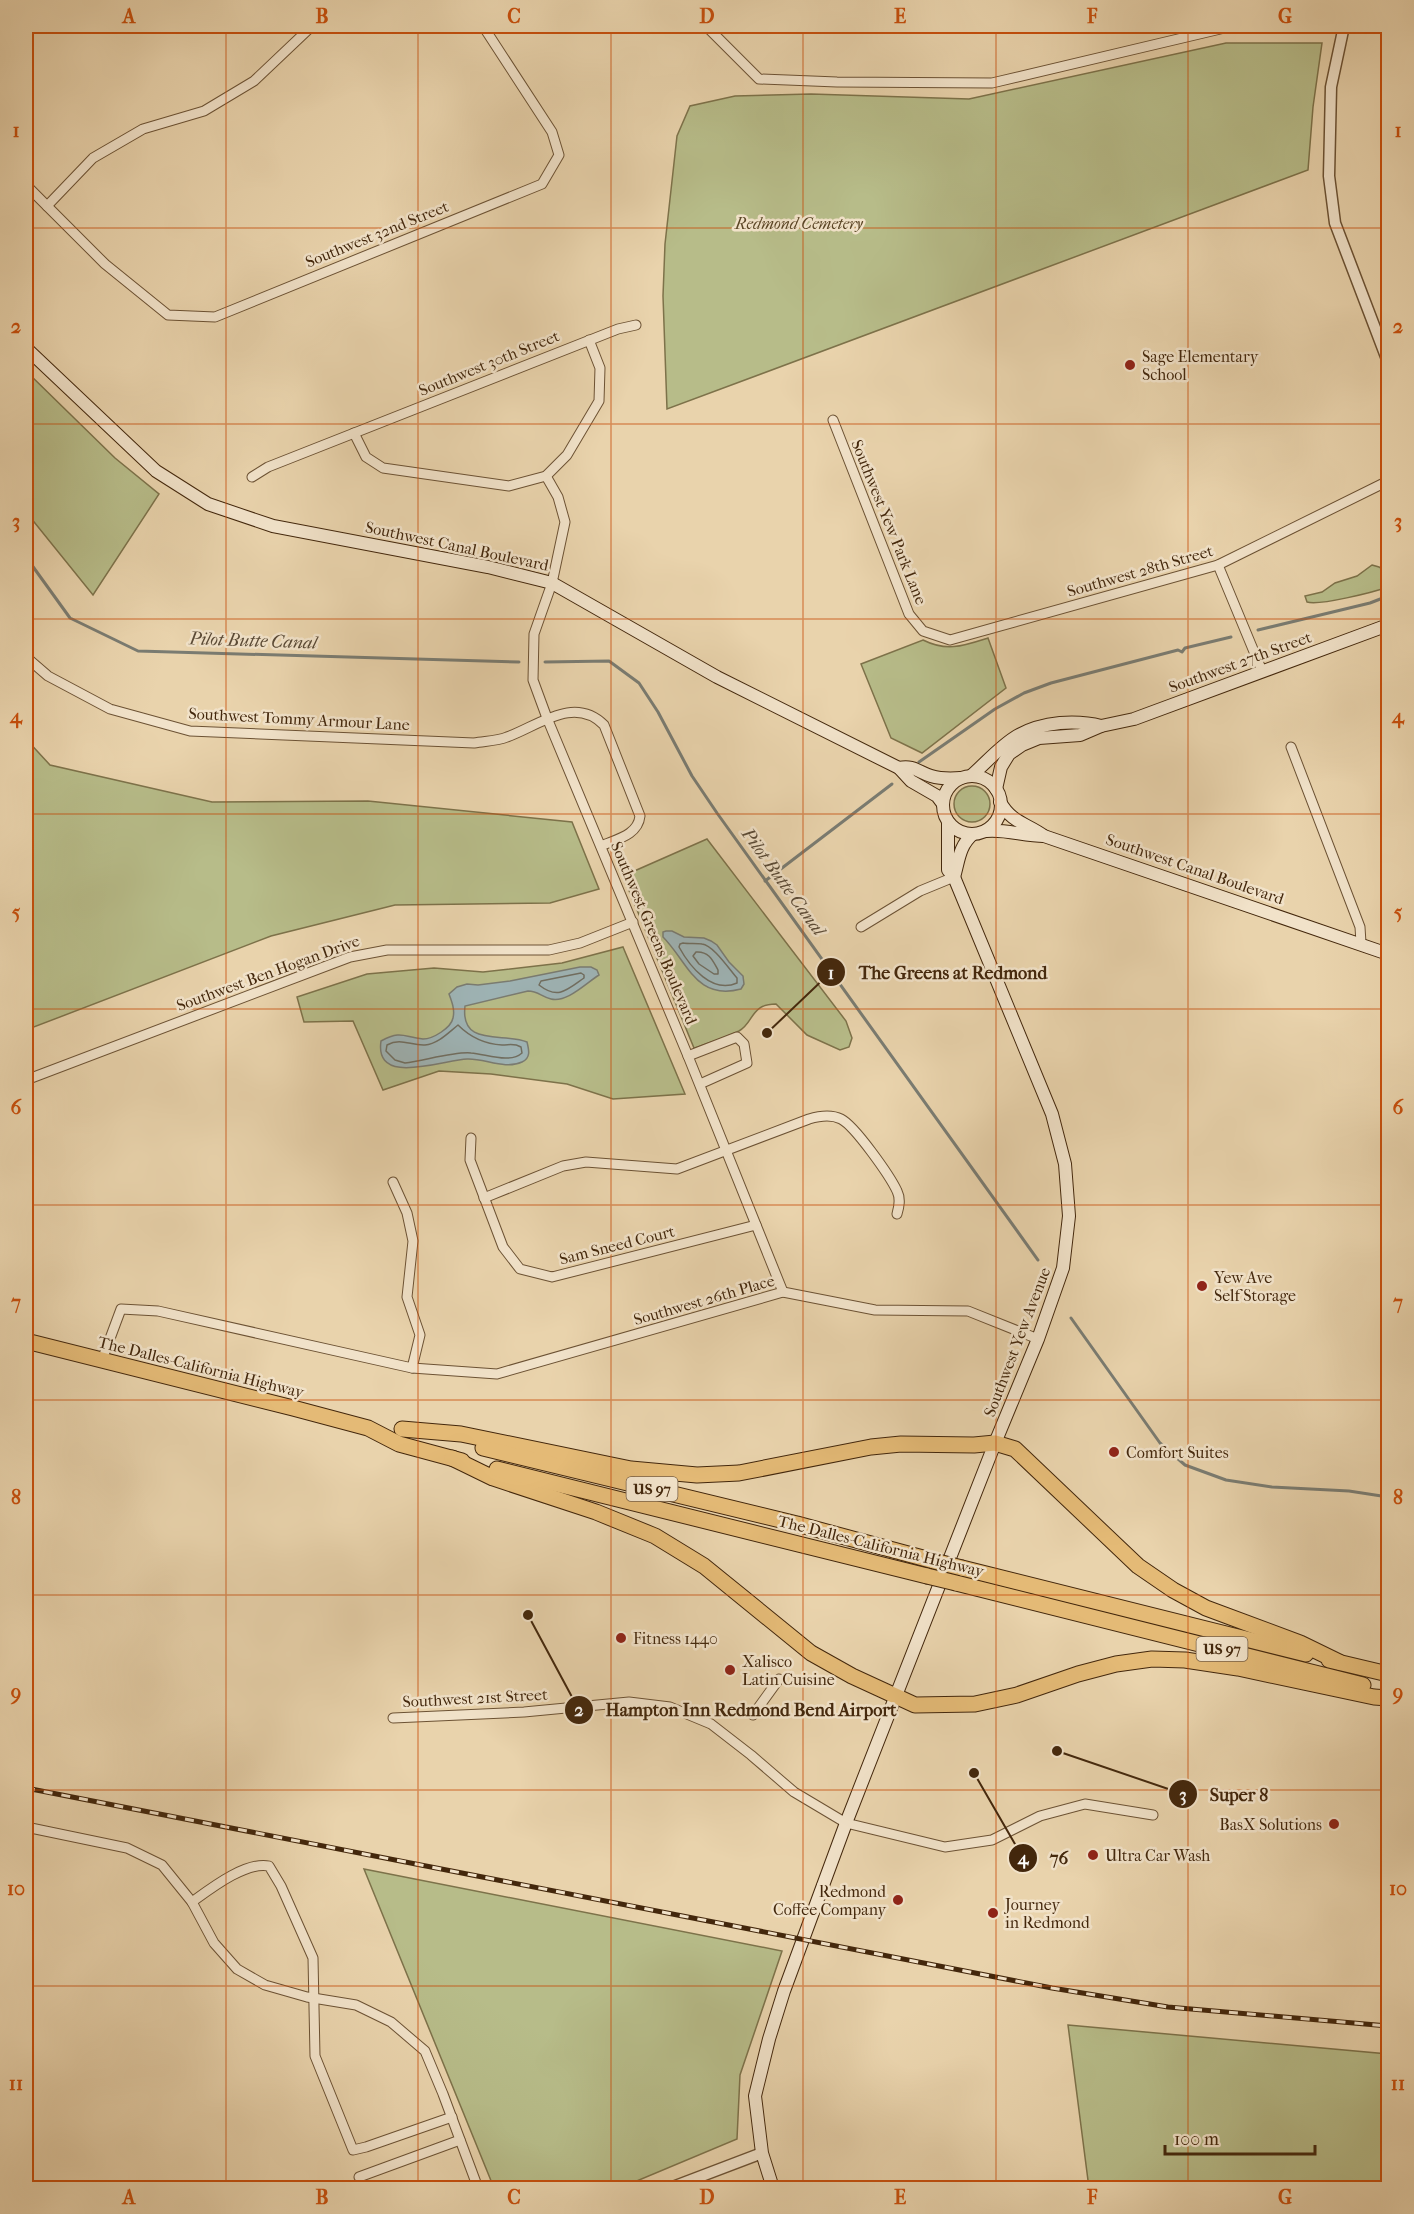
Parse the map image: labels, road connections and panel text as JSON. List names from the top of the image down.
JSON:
{
  "streets": {
    "highway": ["The Dalles-California Highway", "US 97"],
    "main road": ["Southwest Canal Boulevard", "Southwest 27th Street", "Southwest Yew Avenue"],
    "street": [
      "Southwest 32nd Street",
      "Southwest 30th Street",
      "Southwest Yew Park Lane",
      "Southwest 28th Street",
      "Southwest Tommy Armour Lane",
      "Southwest Greens Boulevard",
      "Southwest Ben Hogan Drive",
      "Sam Sneed Court",
      "Southwest 26th Place",
      "Southwest 21st Street"
    ]
  },
  "crossings": [
    ["Southwest Yew Park Lane", "Southwest 28th Street"],
    ["Southwest Canal Boulevard", "Southwest 27th Street"],
    ["Southwest Canal Boulevard", "Southwest Greens Boulevard"],
    ["Southwest Canal Boulevard", "Southwest Yew Avenue"],
    ["Southwest 27th Street", "Southwest Yew Avenue"],
    ["Southwest Tommy Armour Lane", "Southwest Greens Boulevard"],
    ["Southwest Greens Boulevard", "Southwest Ben Hogan Drive"],
    ["Southwest Greens Boulevard", "Sam Sneed Court"],
    ["Southwest Greens Boulevard", "Southwest 26th Place"],
    ["Southwest 26th Place", "Southwest Yew Avenue"],
    ["Southwest 26th Place", "The Dalles-California Highway"],
    ["Southwest Yew Avenue", "Southwest 21st Street"]
  ],
  "water": ["Pilot Butte Canal"],
  "parks": ["Redmond Cemetery"],
  "places": [
    "Sage Elementary School",
    "The Greens at Redmond",
    "Yew Ave Self Storage",
    "Comfort Suites",
    "Hampton Inn Redmond Bend Airport",
    "Fitness 1440",
    "Xalisco Latin Cuisine",
    "Super 8",
    "76",
    "BasX Solutions",
    "Ultra Car Wash",
    "Redmond Coffee Company",
    "Journey in Redmond"
  ],
  "scale_bar": "100 m",
  "grid": {
    "columns": [
      "A",
      "B",
      "C",
      "D",
      "E",
      "F",
      "G"
    ],
    "rows": [
      "1",
      "2",
      "3",
      "4",
      "5",
      "6",
      "7",
      "8",
      "9",
      "10",
      "11"
    ]
  }
}
